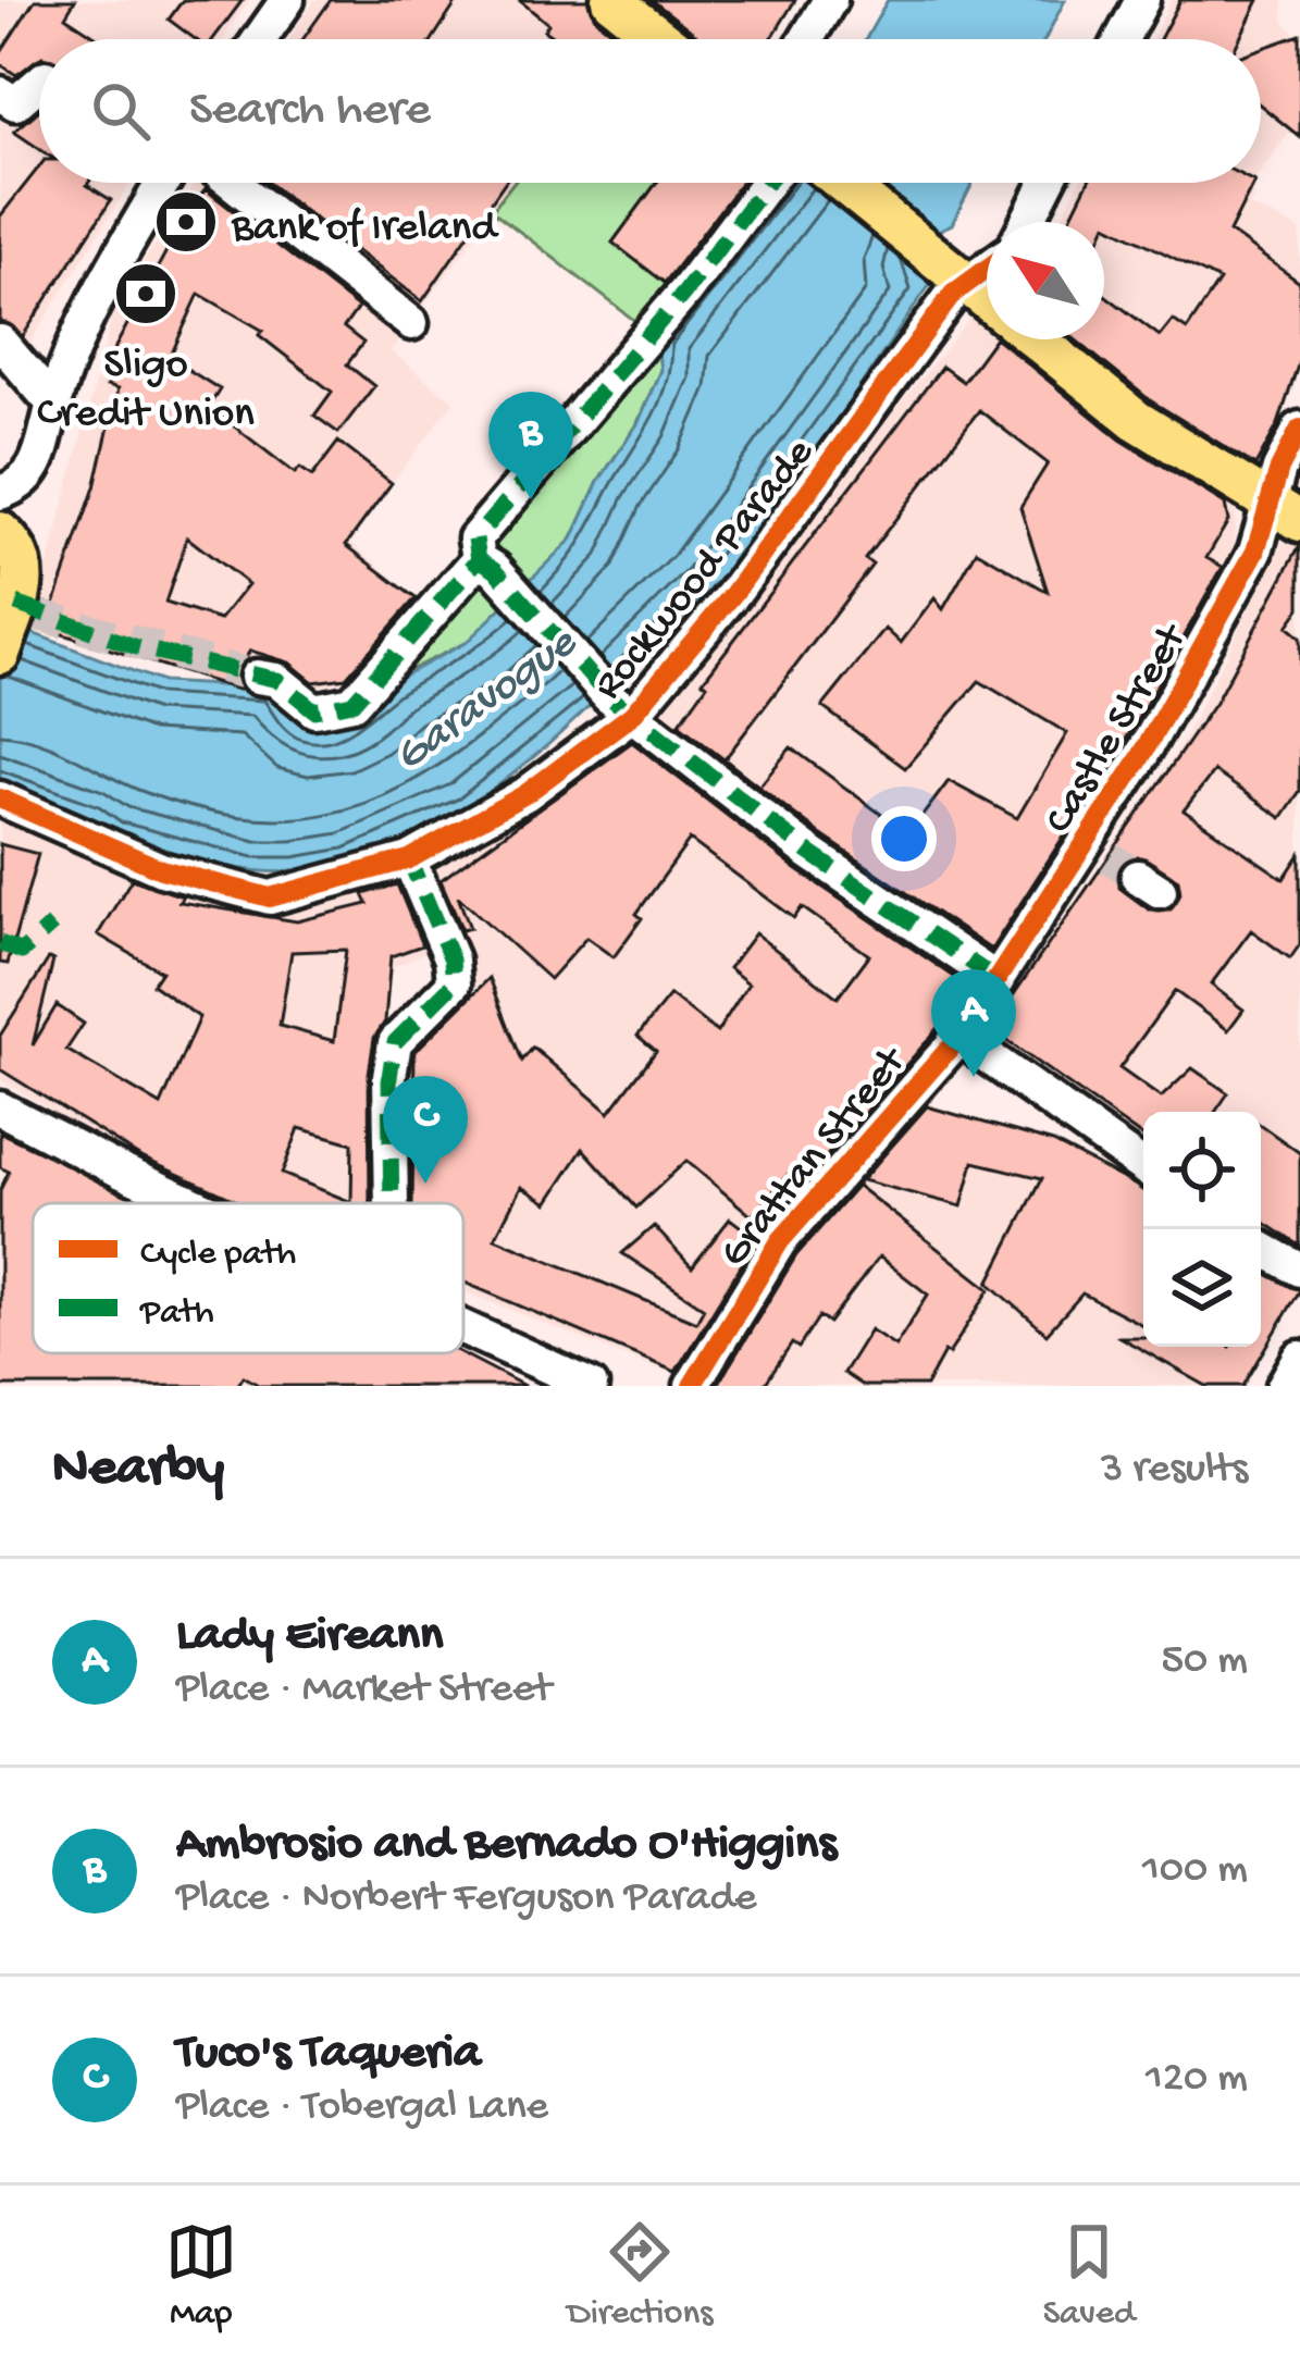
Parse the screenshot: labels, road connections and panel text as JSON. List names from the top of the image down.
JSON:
{
  "streets": {
    "street": ["Rockwood Parade", "Castle Street", "Grattan Street"]
  },
  "crossings": [
    ["Castle Street", "Grattan Street"]
  ],
  "water": ["Garavogue"],
  "places": {
    "bank": ["Bank of Ireland", "Sligo Credit Union"]
  },
  "legend": ["Cycle path", "Path"],
  "north": "top left",
  "page": {
    "search": "Search here",
    "pins": ["B", "A", "C"],
    "heading": ["Nearby", "3 results"],
    "list": [
      {
        "mark": "A",
        "name": "Lady Eireann",
        "note": "Place · Market Street",
        "value": "50 m"
      },
      {
        "mark": "B",
        "name": "Ambrosio and Bernado O'Higgins",
        "note": "Place · Norbert Ferguson Parade",
        "value": "100 m"
      },
      {
        "mark": "C",
        "name": "Tuco's Taqueria",
        "note": "Place · Tobergal Lane",
        "value": "120 m"
      }
    ],
    "nav": ["Map", "Directions", "Saved"]
  }
}
